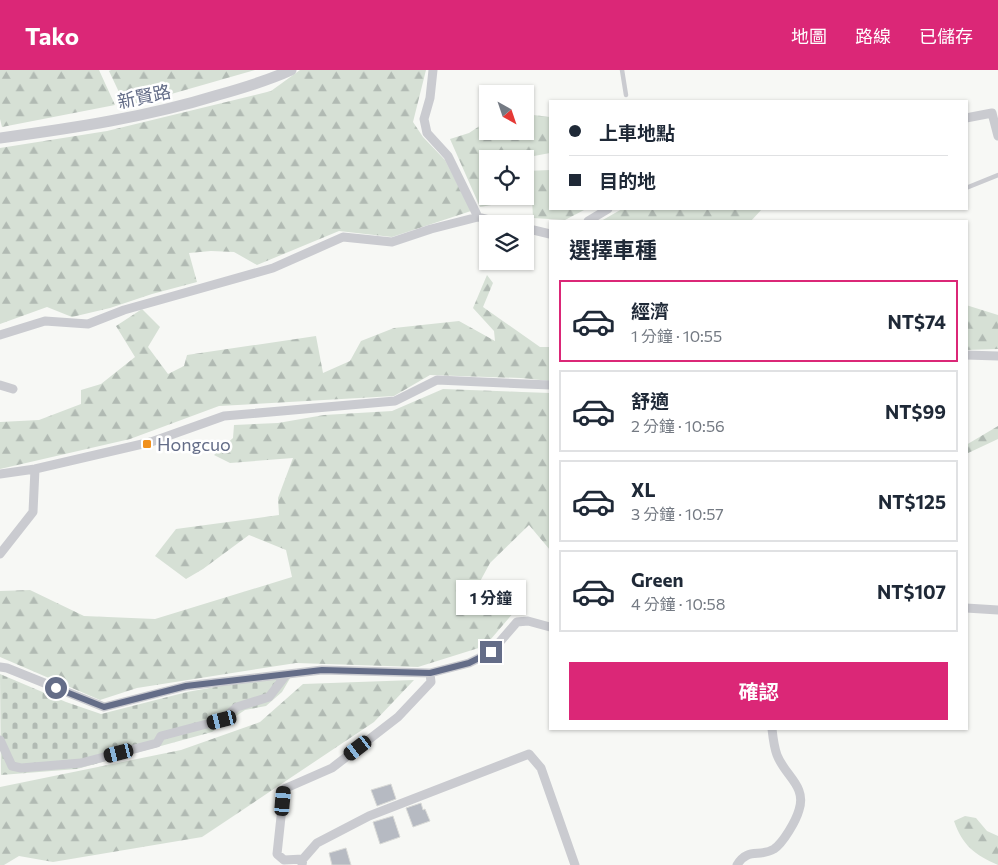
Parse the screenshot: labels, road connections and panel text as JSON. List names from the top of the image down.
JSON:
{
  "streets": {
    "street": ["新賢路"]
  },
  "places": {
    "transit": ["Hongcuo"]
  },
  "north": "bottom right",
  "page": {
    "header": "Tako",
    "nav": ["地圖", "路線", "已儲存"],
    "banner": ["上車地點", "目的地"],
    "heading": "選擇車種",
    "list": [
      {
        "name": "經濟",
        "note": "1 分鐘 · 10:55",
        "value": "NT$74"
      },
      {
        "name": "舒適",
        "note": "2 分鐘 · 10:56",
        "value": "NT$99"
      },
      {
        "name": "XL",
        "note": "3 分鐘 · 10:57",
        "value": "NT$125"
      },
      {
        "name": "Green",
        "note": "4 分鐘 · 10:58",
        "value": "NT$107"
      }
    ],
    "bubble": "1 分鐘",
    "buttons": "確認"
  }
}
